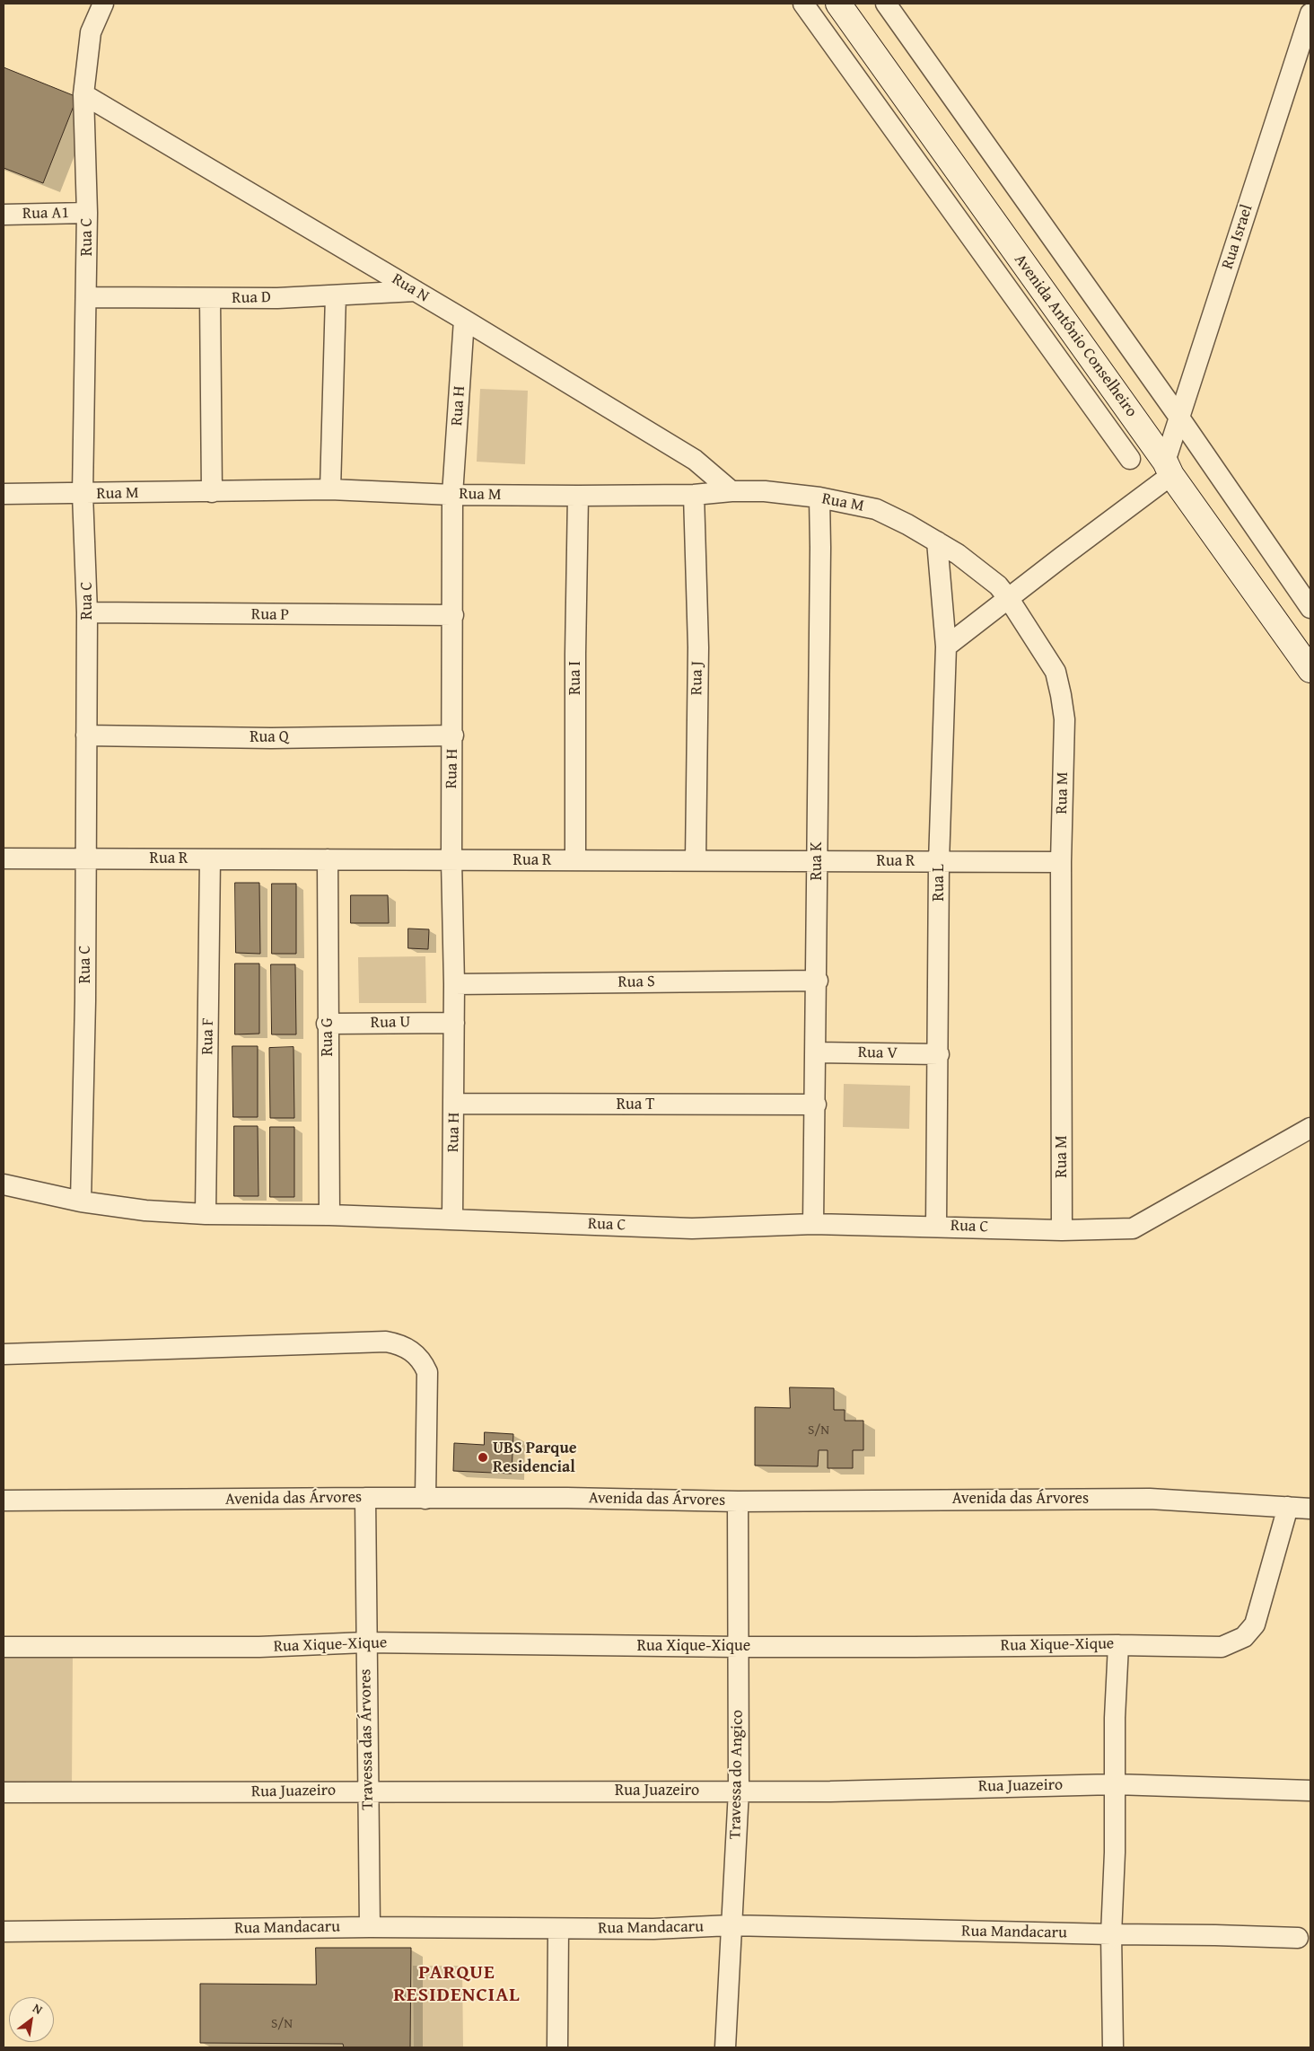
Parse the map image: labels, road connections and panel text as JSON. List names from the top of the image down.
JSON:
{
  "streets": {
    "street": [
      "Rua A1",
      "Rua C",
      "Rua Israel",
      "Rua N",
      "Rua D",
      "Avenida Antônio Conselheiro",
      "Rua H",
      "Rua M",
      "Rua P",
      "Rua I",
      "Rua J",
      "Rua Q",
      "Rua R",
      "Rua K",
      "Rua L",
      "Rua S",
      "Rua U",
      "Rua F",
      "Rua G",
      "Rua V",
      "Rua T",
      "Avenida das Árvores",
      "Rua Xique-Xique",
      "Travessa das Árvores",
      "Travessa do Angico",
      "Rua Juazeiro",
      "Rua Mandacaru"
    ]
  },
  "crossings": [
    ["Rua A1", "Rua C"],
    ["Rua C", "Rua N"],
    ["Rua C", "Rua D"],
    ["Rua C", "Rua H"],
    ["Rua C", "Rua M"],
    ["Rua C", "Rua P"],
    ["Rua C", "Rua Q"],
    ["Rua C", "Rua R"],
    ["Rua C", "Rua K"],
    ["Rua C", "Rua L"],
    ["Rua C", "Rua F"],
    ["Rua C", "Rua G"],
    ["Rua Israel", "Avenida Antônio Conselheiro"],
    ["Rua N", "Rua D"],
    ["Rua N", "Rua H"],
    ["Rua N", "Rua M"],
    ["Rua H", "Rua M"],
    ["Rua H", "Rua P"],
    ["Rua H", "Rua Q"],
    ["Rua H", "Rua R"],
    ["Rua H", "Rua S"],
    ["Rua H", "Rua U"],
    ["Rua H", "Rua T"],
    ["Rua M", "Rua I"],
    ["Rua M", "Rua J"],
    ["Rua M", "Rua R"],
    ["Rua M", "Rua K"],
    ["Rua M", "Rua L"],
    ["Rua I", "Rua R"],
    ["Rua J", "Rua R"],
    ["Rua R", "Rua K"],
    ["Rua R", "Rua L"],
    ["Rua R", "Rua F"],
    ["Rua R", "Rua G"],
    ["Rua K", "Rua S"],
    ["Rua K", "Rua V"],
    ["Rua K", "Rua T"],
    ["Rua L", "Rua V"],
    ["Rua U", "Rua G"],
    ["Avenida das Árvores", "Rua Xique-Xique"],
    ["Avenida das Árvores", "Travessa das Árvores"],
    ["Avenida das Árvores", "Travessa do Angico"],
    ["Rua Xique-Xique", "Travessa das Árvores"],
    ["Rua Xique-Xique", "Travessa do Angico"],
    ["Travessa das Árvores", "Rua Juazeiro"],
    ["Travessa das Árvores", "Rua Mandacaru"],
    ["Travessa do Angico", "Rua Juazeiro"],
    ["Travessa do Angico", "Rua Mandacaru"]
  ],
  "districts": ["PARQUE RESIDENCIAL"],
  "places": ["UBS Parque Residencial"],
  "house_numbers": ["S/N", "S/N"],
  "north": "top right"
}
